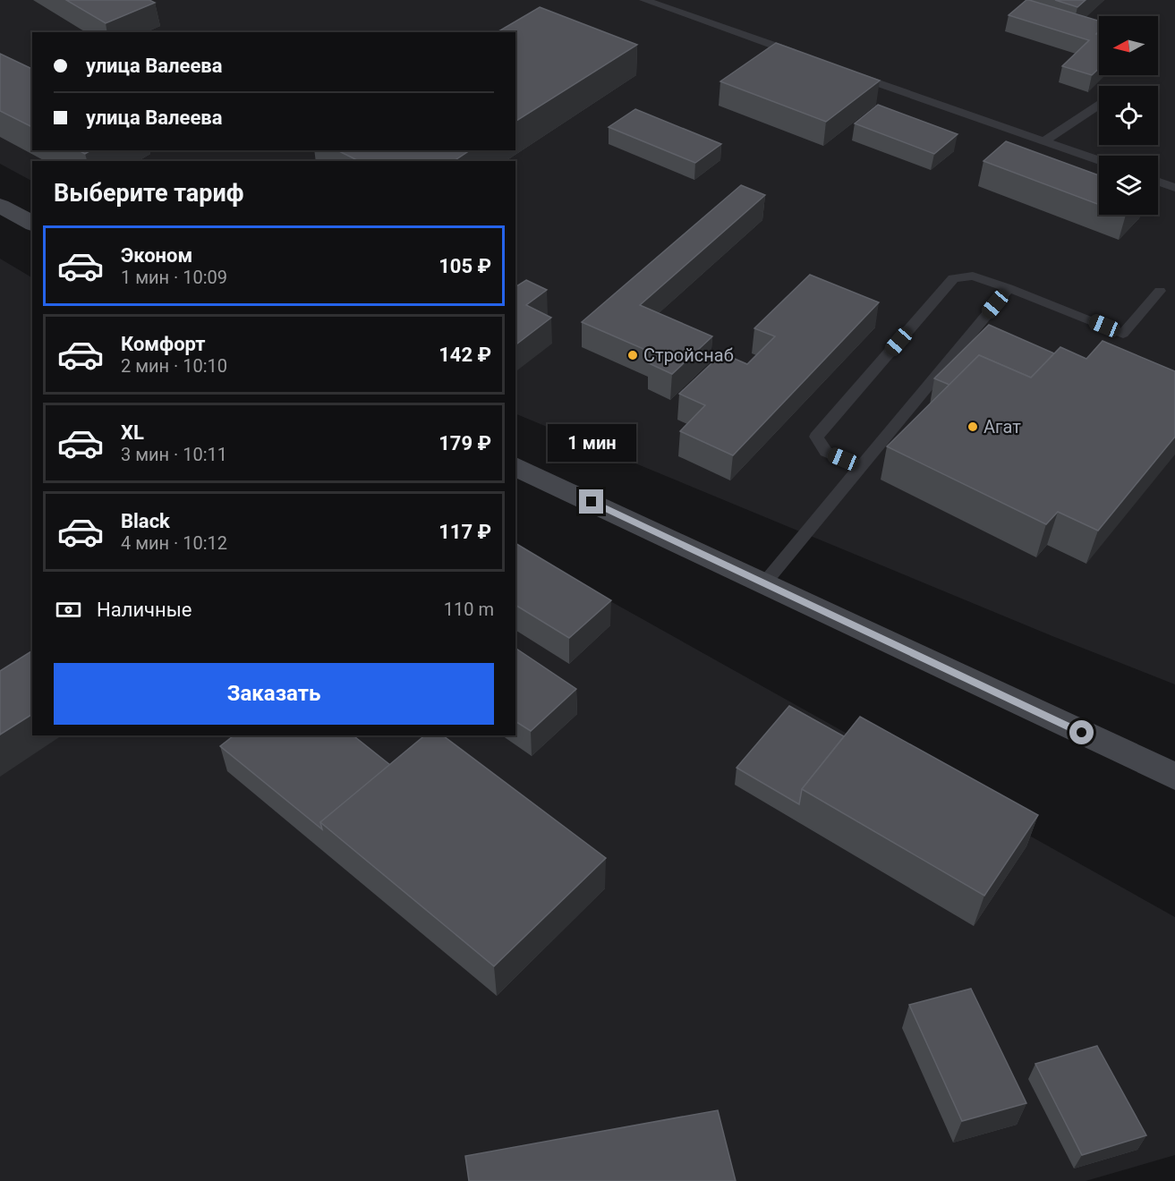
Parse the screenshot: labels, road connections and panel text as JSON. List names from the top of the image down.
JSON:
{
  "places": ["Стройснаб", "Агат"],
  "north": "left",
  "page": {
    "banner": ["улица Валеева", "улица Валеева"],
    "heading": "Выберите тариф",
    "list": [
      {
        "name": "Эконом",
        "note": "1 мин · 10:09",
        "value": "105 ₽"
      },
      {
        "name": "Комфорт",
        "note": "2 мин · 10:10",
        "value": "142 ₽"
      },
      {
        "name": "XL",
        "note": "3 мин · 10:11",
        "value": "179 ₽"
      },
      {
        "name": "Black",
        "note": "4 мин · 10:12",
        "value": "117 ₽"
      }
    ],
    "bubble": "1 мин",
    "pay": ["Наличные", "110 m"],
    "buttons": "Заказать"
  }
}
